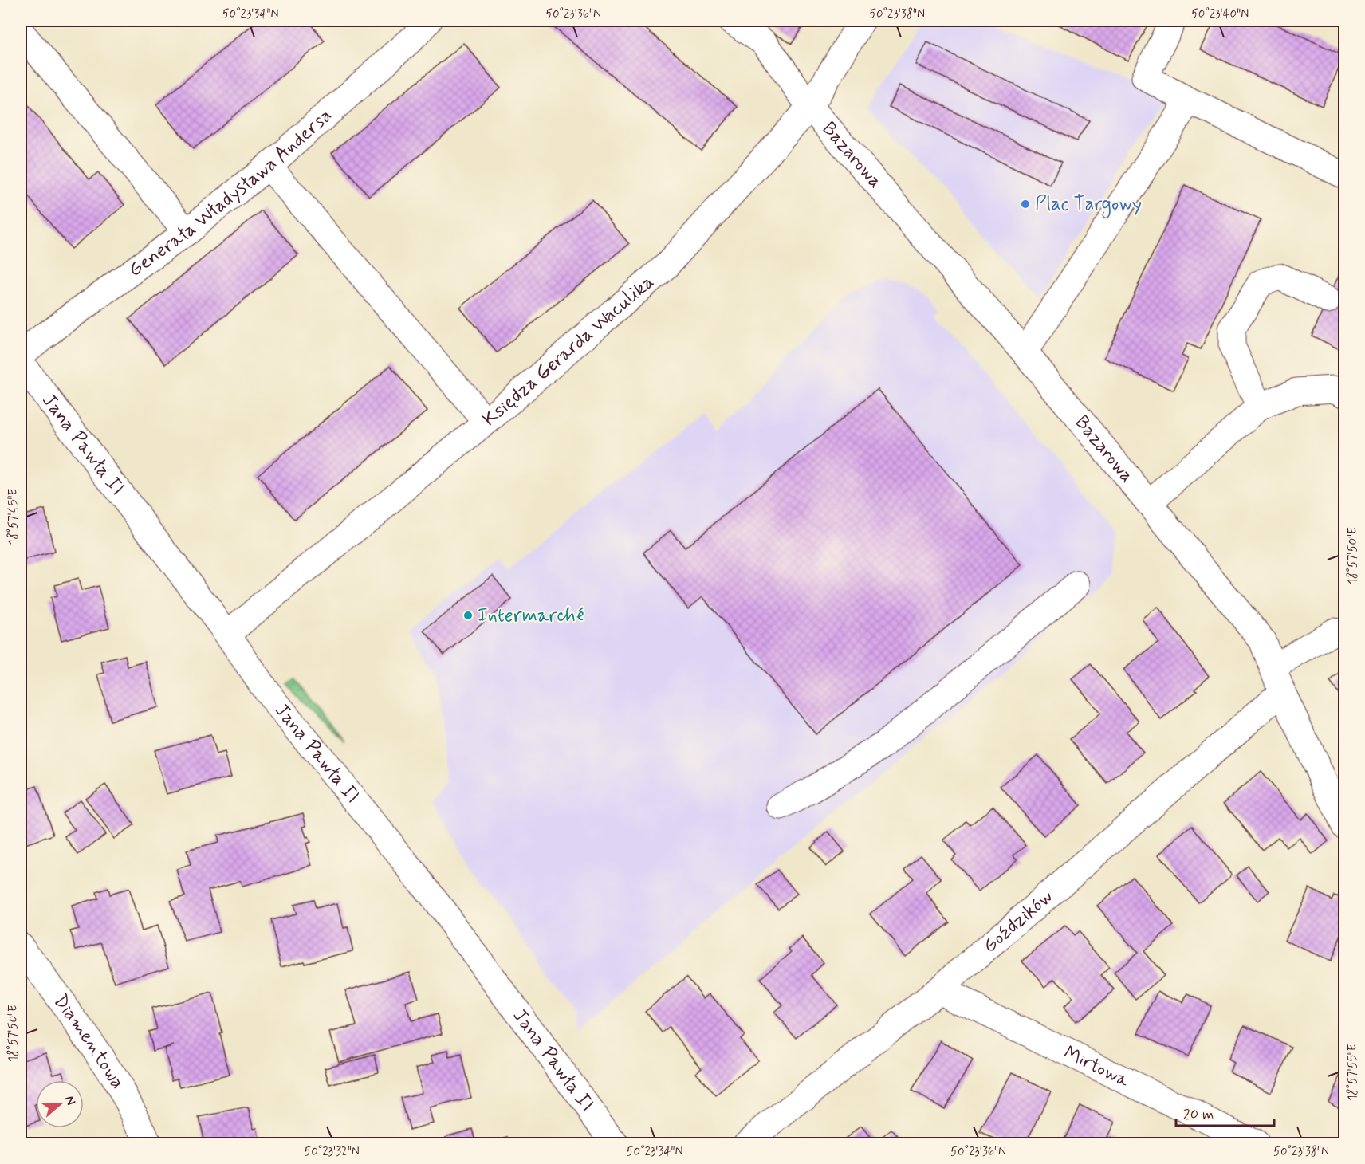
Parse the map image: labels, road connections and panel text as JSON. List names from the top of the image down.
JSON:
{
  "streets": {
    "street": [
      "Bazarowa",
      "Generała Władysława Andersa",
      "Księdza Gerarda Waculika",
      "Jana Pawła II",
      "Goździków",
      "Diamentowa",
      "Mirtowa"
    ]
  },
  "crossings": [
    ["Bazarowa", "Księdza Gerarda Waculika"],
    ["Bazarowa", "Goździków"],
    ["Księdza Gerarda Waculika", "Jana Pawła II"],
    ["Goździków", "Mirtowa"]
  ],
  "places": ["Plac Targowy", "Intermarché"],
  "scale_bar": "20 m",
  "north": "right",
  "coordinates": [
    "50°23'34\"N",
    "50°23'36\"N",
    "50°23'38\"N",
    "50°23'40\"N",
    "18°57'45\"E",
    "18°57'50\"E",
    "18°57'55\"E",
    "50°23'32\"N"
  ]
}
